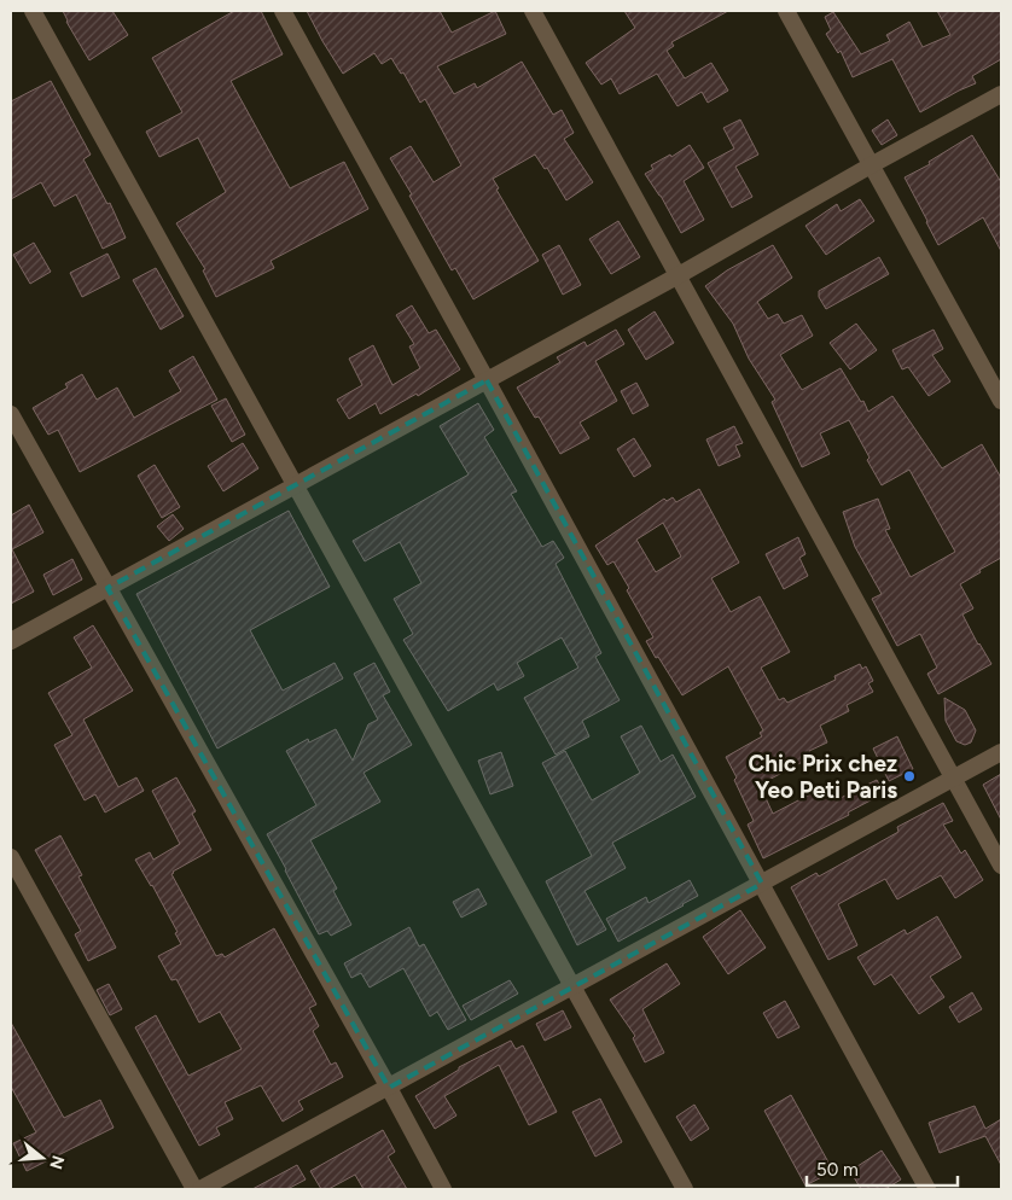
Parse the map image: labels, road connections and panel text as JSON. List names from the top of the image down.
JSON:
{
  "places": ["Chic Prix chez Yeo Peti Paris"],
  "scale_bar": "50 m",
  "north": "right"
}
